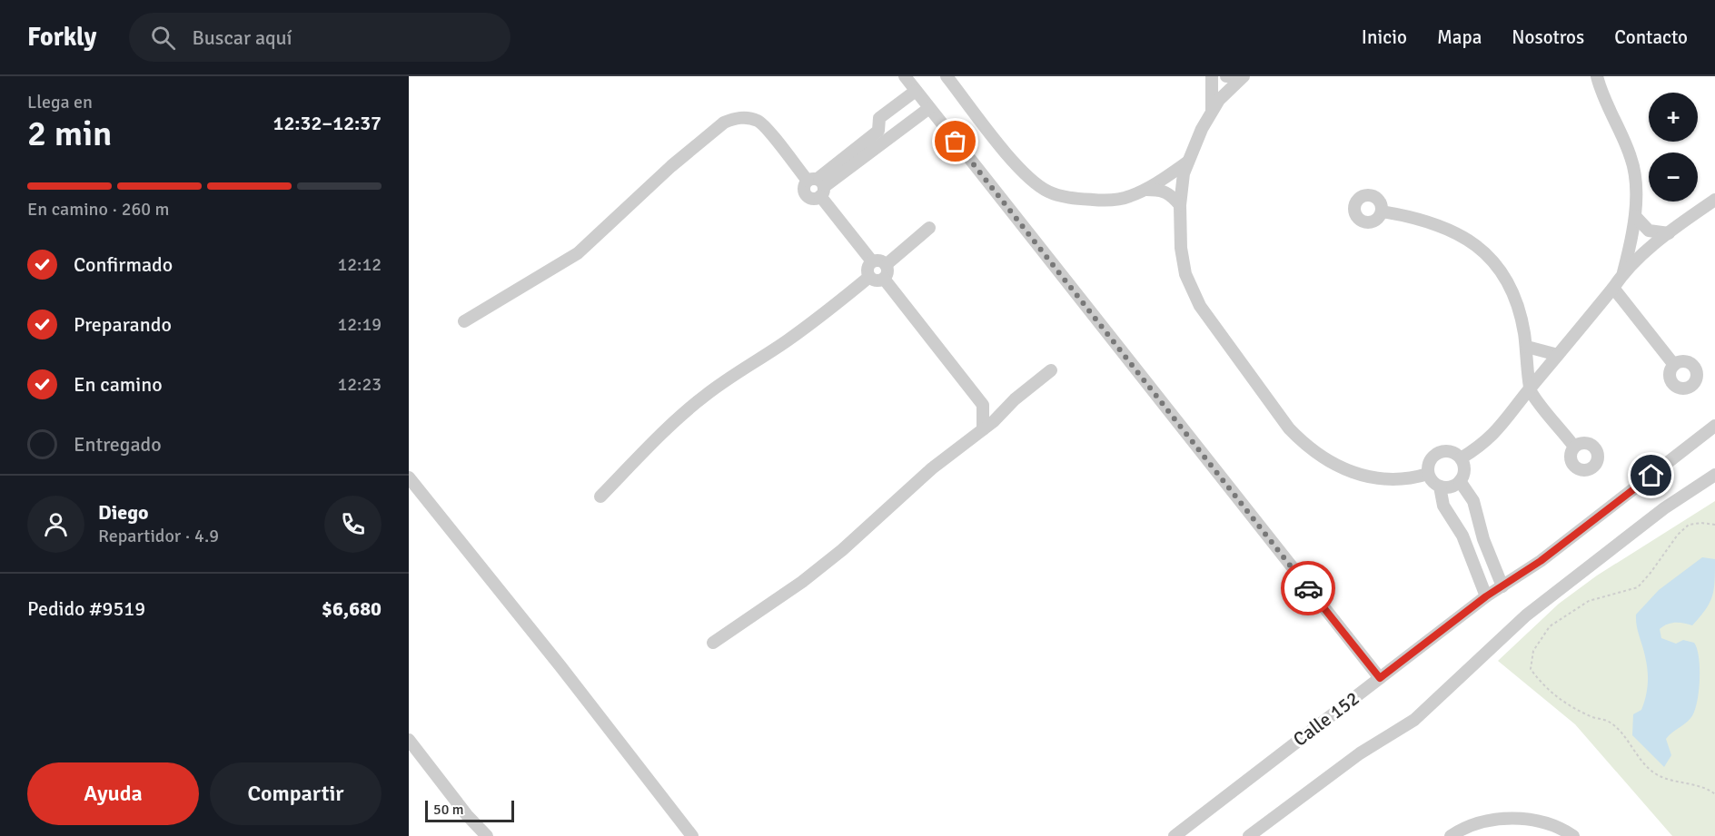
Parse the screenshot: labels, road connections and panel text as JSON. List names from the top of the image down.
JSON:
{
  "streets": {
    "street": ["Calle 152"]
  },
  "scale_bar": "50 m",
  "page": {
    "header": "Forkly",
    "search": "Buscar aquí",
    "nav": [
      "Inicio",
      "Mapa",
      "Nosotros",
      "Contacto"
    ],
    "heading": ["2 min", "Llega en", "12:32–12:37"],
    "panel": [
      "Diego",
      "Repartidor · 4.9",
      "Pedido #9519",
      "$6,680"
    ],
    "map_buttons": ["+", "−"],
    "bar": "En camino · 260 m",
    "list": [
      ["Confirmado", "12:12"],
      ["Preparando", "12:19"],
      ["En camino", "12:23"],
      "Entregado"
    ],
    "buttons": ["Ayuda", "Compartir"],
    "scale": "50 m"
  }
}
